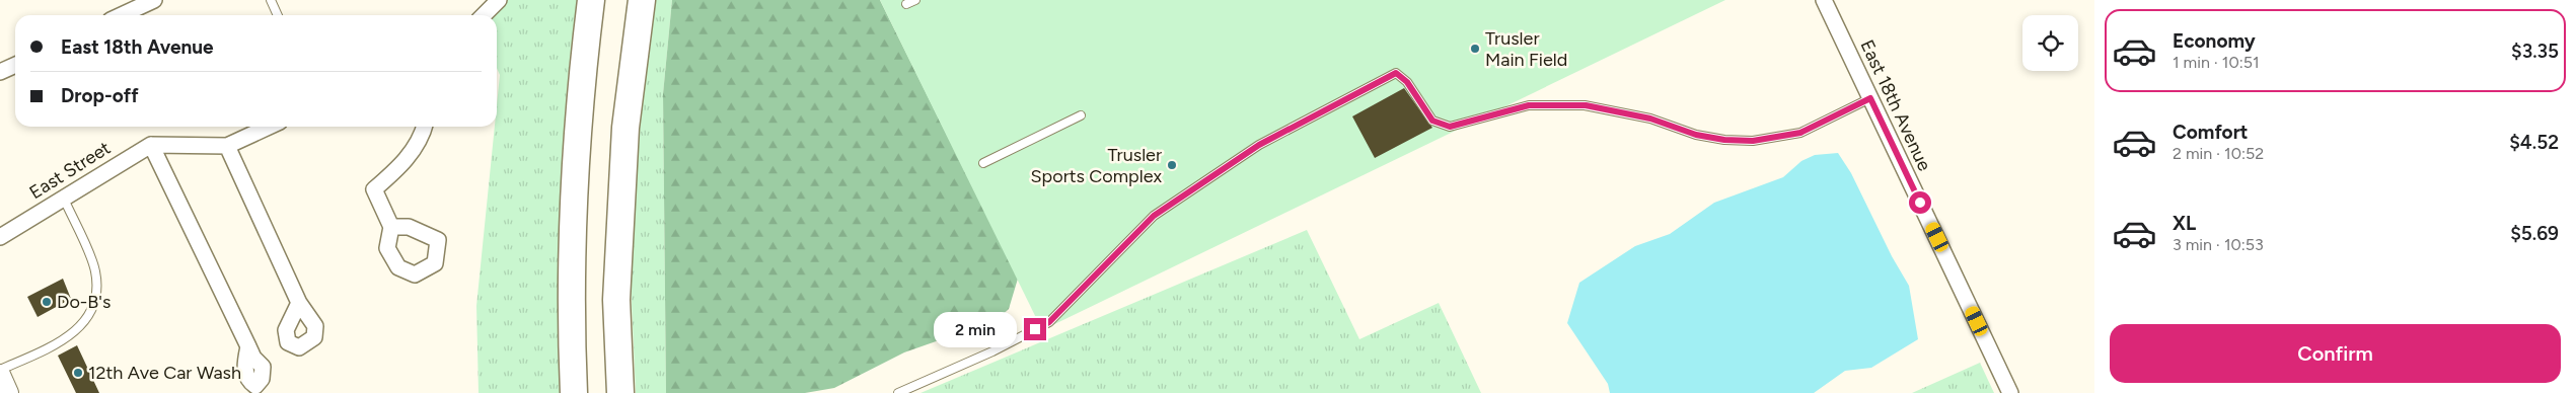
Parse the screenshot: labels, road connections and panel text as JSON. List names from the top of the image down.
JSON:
{
  "streets": {
    "street": ["East 18th Avenue", "East Street"]
  },
  "places": [
    "Trusler Main Field",
    "Trusler Sports Complex",
    "Do-B's",
    "12th Ave Car Wash"
  ],
  "page": {
    "list": [
      {
        "name": "Economy",
        "note": "1 min · 10:51",
        "value": "$3.35"
      },
      {
        "name": "Comfort",
        "note": "2 min · 10:52",
        "value": "$4.52"
      },
      {
        "name": "XL",
        "note": "3 min · 10:53",
        "value": "$5.69"
      }
    ],
    "banner": ["East 18th Avenue", "Drop-off"],
    "bubble": "2 min",
    "buttons": "Confirm"
  }
}
